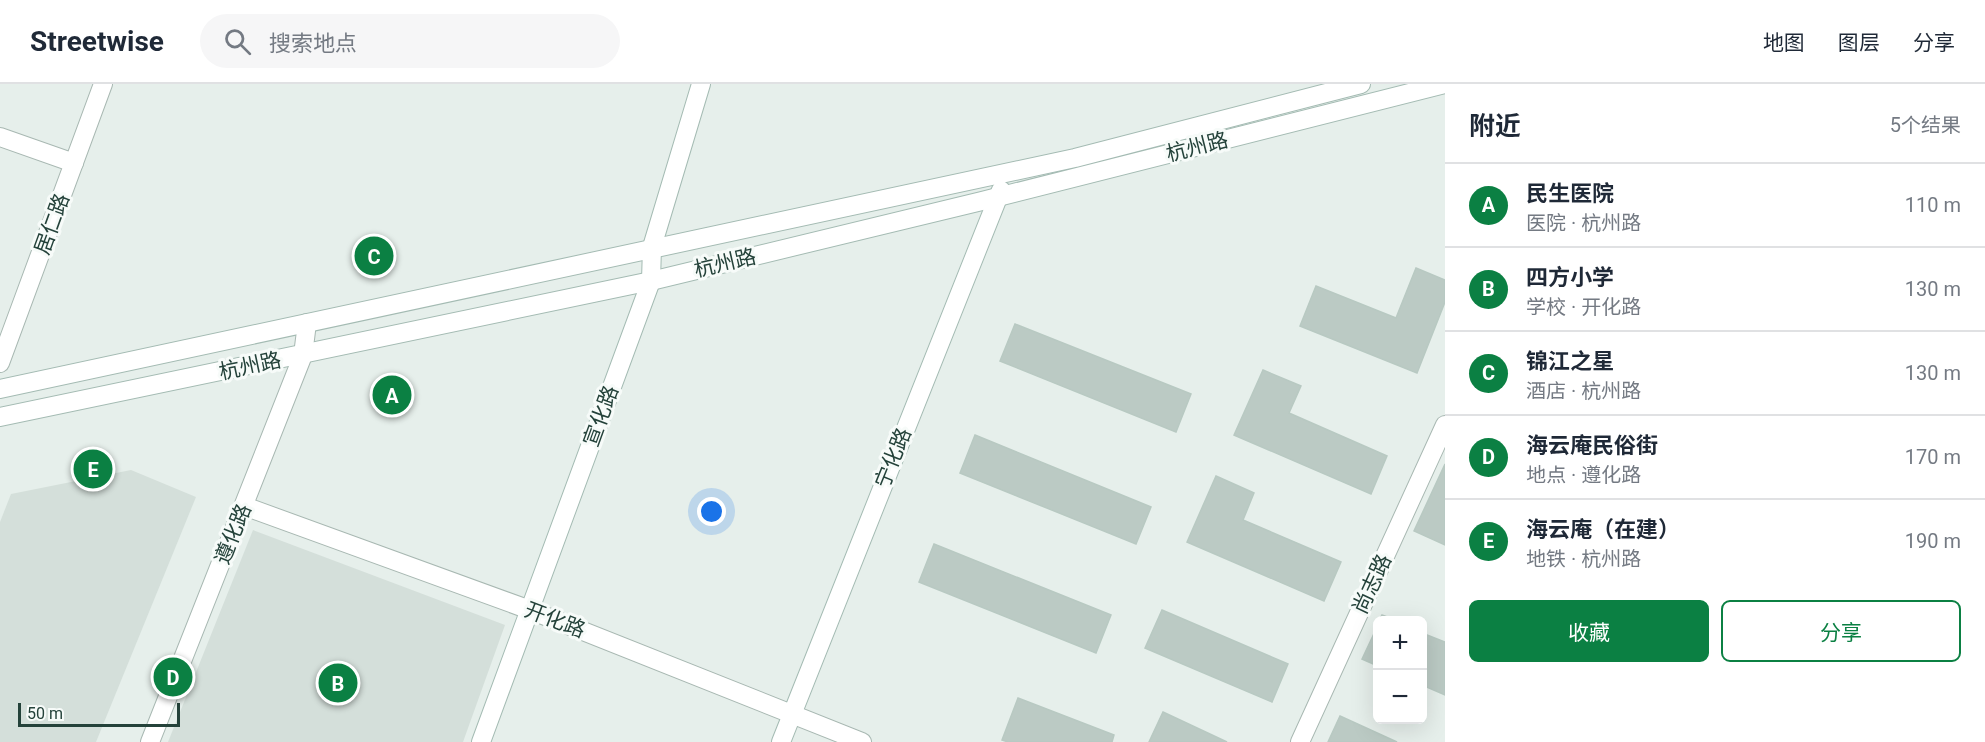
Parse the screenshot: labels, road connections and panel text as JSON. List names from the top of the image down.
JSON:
{
  "streets": {
    "main road": [
      "杭州路",
      "居仁路",
      "宣化路",
      "宁化路",
      "遵化路",
      "尚志路",
      "开化路"
    ]
  },
  "crossings": [
    ["杭州路", "宣化路"],
    ["杭州路", "宁化路"],
    ["杭州路", "遵化路"],
    ["宣化路", "开化路"],
    ["宁化路", "开化路"],
    ["遵化路", "开化路"]
  ],
  "scale_bar": "50 m",
  "page": {
    "header": "Streetwise",
    "search": "搜索地点",
    "nav": ["地图", "图层", "分享"],
    "heading": ["附近", "5个结果"],
    "list": [
      {
        "mark": "A",
        "name": "民生医院",
        "note": "医院 · 杭州路",
        "value": "110 m"
      },
      {
        "mark": "B",
        "name": "四方小学",
        "note": "学校 · 开化路",
        "value": "130 m"
      },
      {
        "mark": "C",
        "name": "锦江之星",
        "note": "酒店 · 杭州路",
        "value": "130 m"
      },
      {
        "mark": "D",
        "name": "海云庵民俗街",
        "note": "地点 · 遵化路",
        "value": "170 m"
      },
      {
        "mark": "E",
        "name": "海云庵（在建）",
        "note": "地铁 · 杭州路",
        "value": "190 m"
      }
    ],
    "pins": [
      "C",
      "A",
      "E",
      "D",
      "B"
    ],
    "buttons": ["收藏", "分享"],
    "map_buttons": ["+", "−"],
    "scale": "50 m"
  }
}
